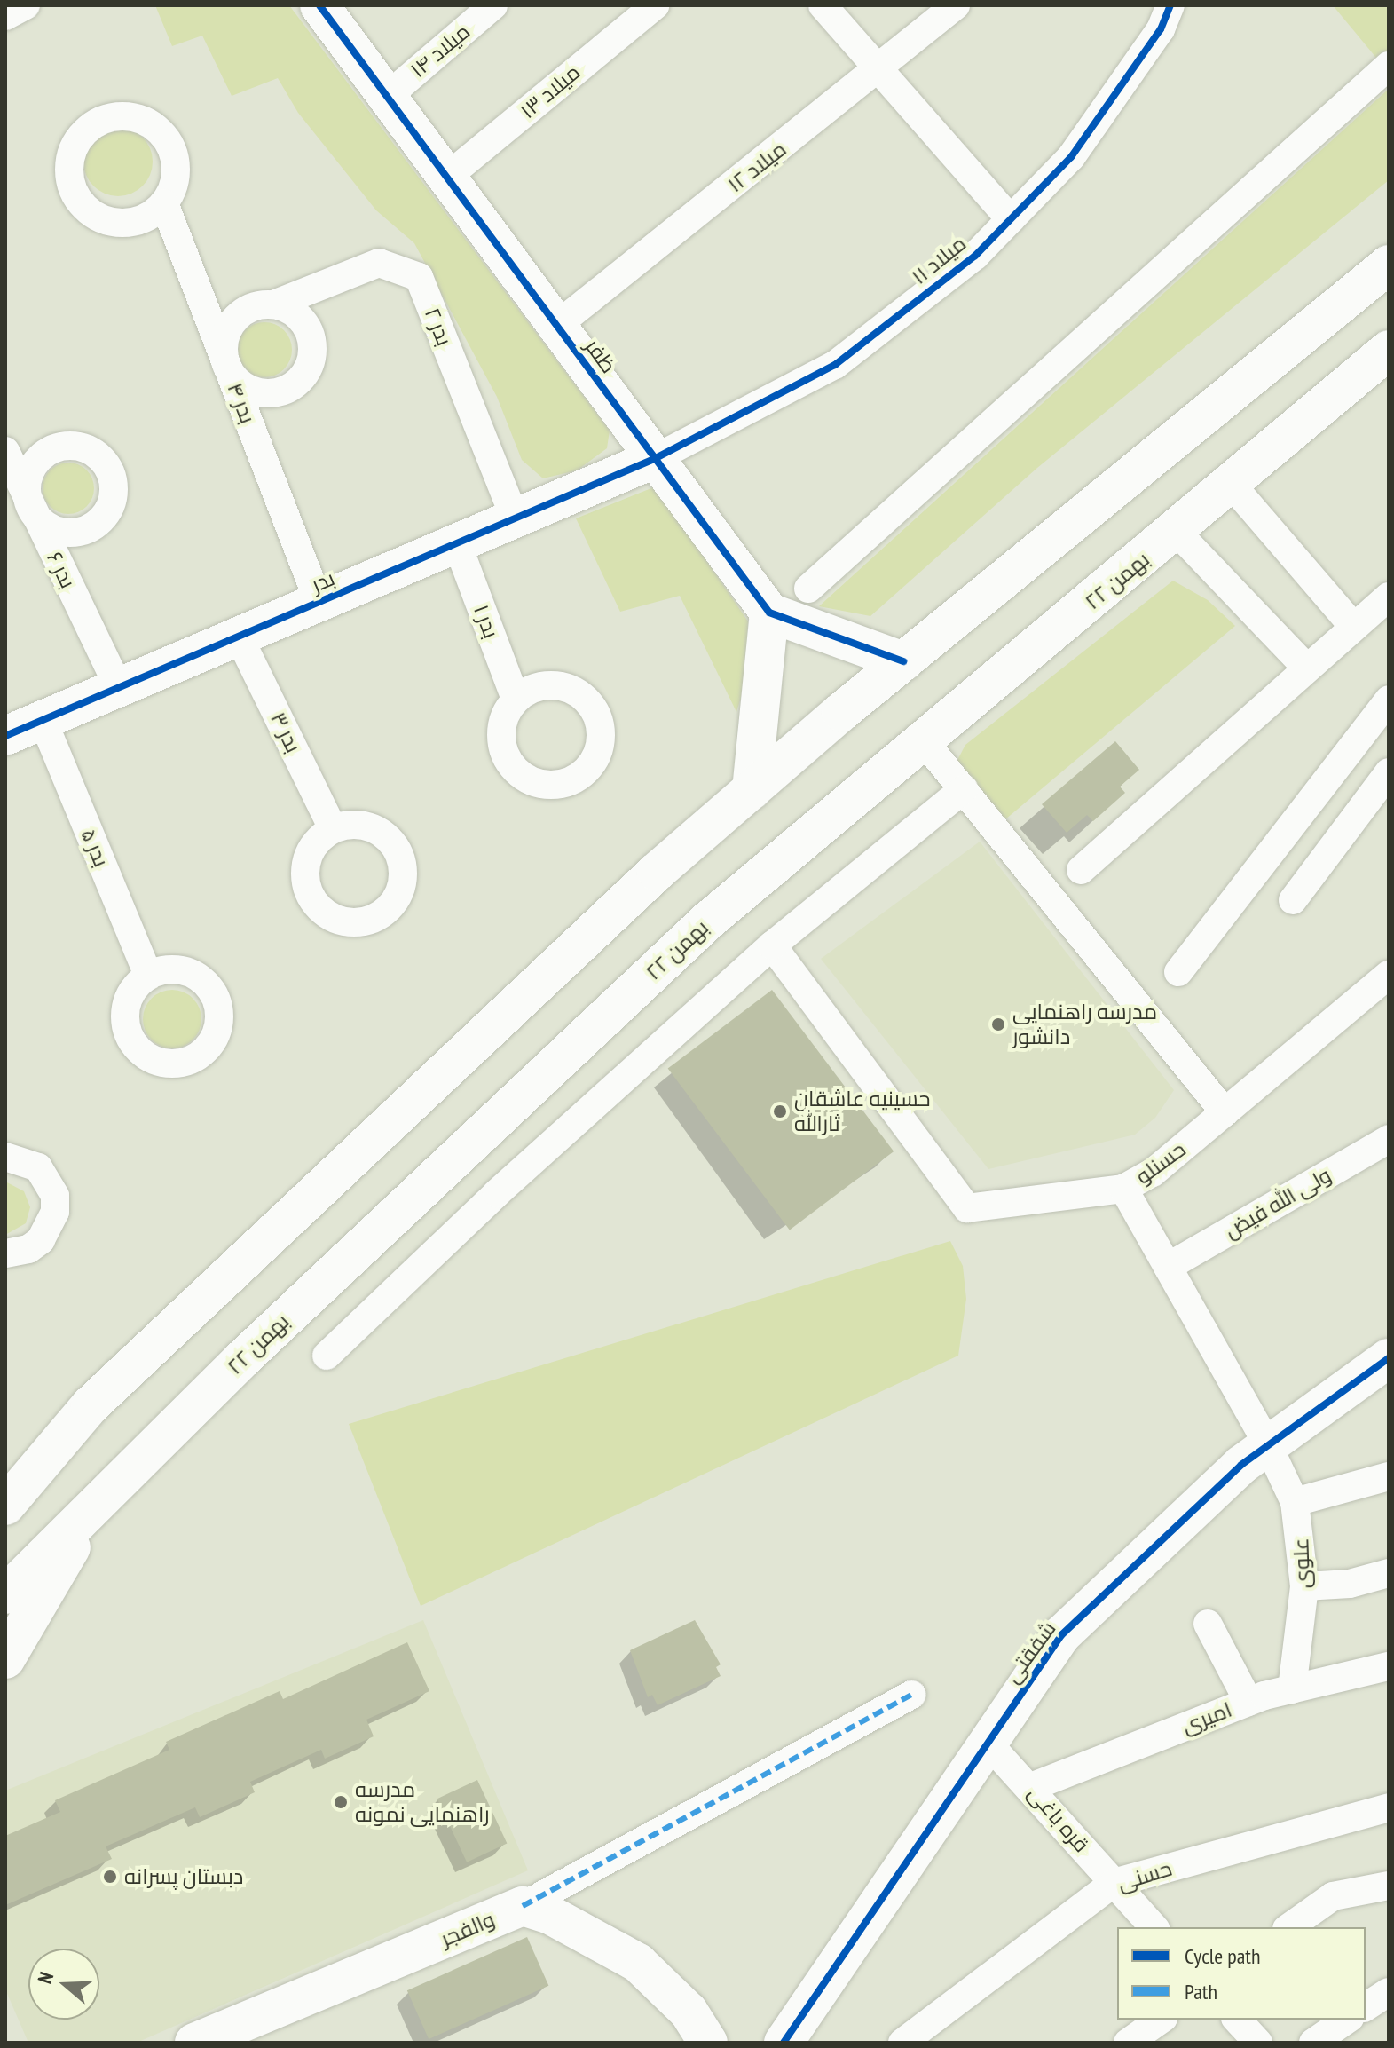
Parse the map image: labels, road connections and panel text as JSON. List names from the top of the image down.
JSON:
{
  "streets": {
    "main road": [
      "ظفر",
      "۲۲ بهمن",
      "بدر",
      "شفقتی",
      "والفجر"
    ],
    "street": [
      "میلاد ۱۴",
      "میلاد ۱۳",
      "میلاد ۱۲",
      "میلاد ۱۱",
      "بدر ۲",
      "بدر ۴",
      "بدر ۶",
      "بدر ۱",
      "بدر ۳",
      "بدر ۵",
      "حسنلو",
      "ولی الله فیض",
      "علوی",
      "امیری",
      "قره باغی",
      "حسنی"
    ]
  },
  "crossings": [
    ["میلاد ۱۴", "ظفر"],
    ["میلاد ۱۳", "ظفر"],
    ["میلاد ۱۲", "ظفر"],
    ["میلاد ۱۱", "ظفر"],
    ["میلاد ۱۱", "بدر"],
    ["بدر ۲", "بدر ۴"],
    ["بدر ۲", "بدر"],
    ["ظفر", "بدر"],
    ["بدر ۴", "بدر"],
    ["بدر ۶", "بدر"],
    ["بدر", "بدر ۱"],
    ["بدر", "بدر ۳"],
    ["بدر", "بدر ۵"],
    ["حسنلو", "ولی الله فیض"],
    ["حسنلو", "علوی"],
    ["حسنلو", "شفقتی"],
    ["علوی", "شفقتی"],
    ["علوی", "امیری"],
    ["شفقتی", "قره باغی"],
    ["امیری", "قره باغی"],
    ["قره باغی", "حسنی"]
  ],
  "places": [
    "مدرسه راهنمایی دانشور",
    "حسینیه عاشقان ثارالله",
    "مدرسه راهنمایی نمونه",
    "دبستان پسرانه"
  ],
  "legend": ["Cycle path", "Path"],
  "north": "left"
}
